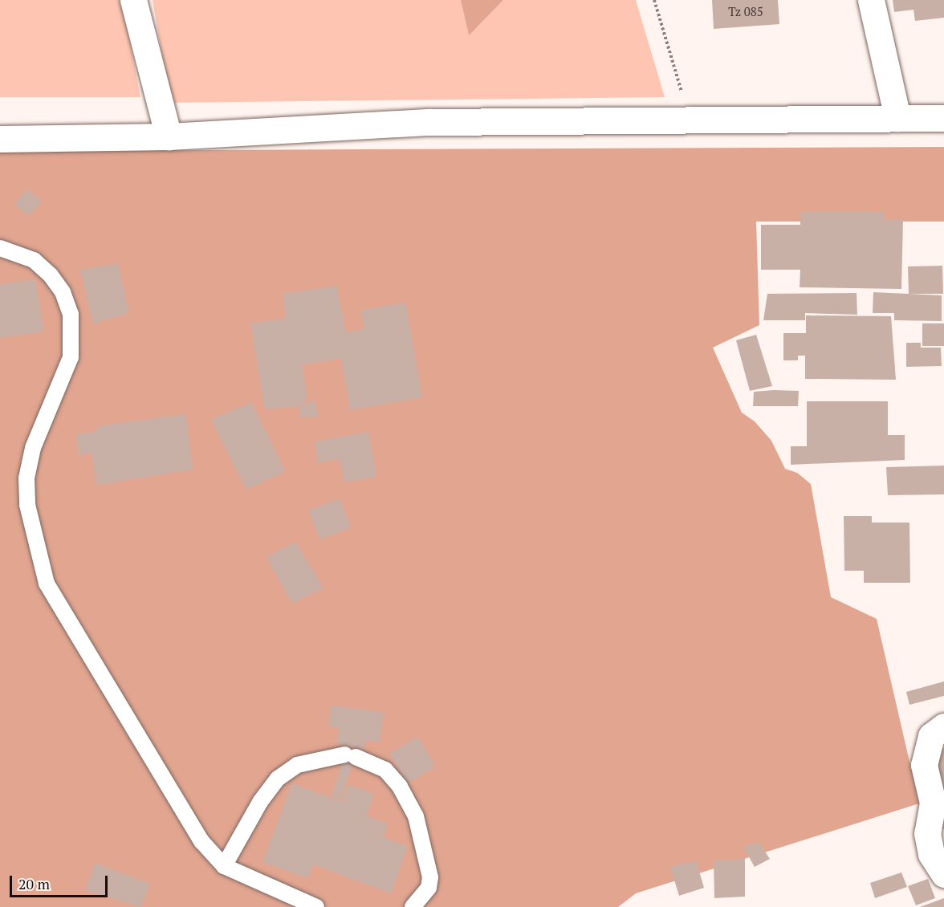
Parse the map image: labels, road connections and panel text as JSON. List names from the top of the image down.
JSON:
{
  "house_numbers": ["Tz 085"],
  "scale_bar": "20 m"
}
